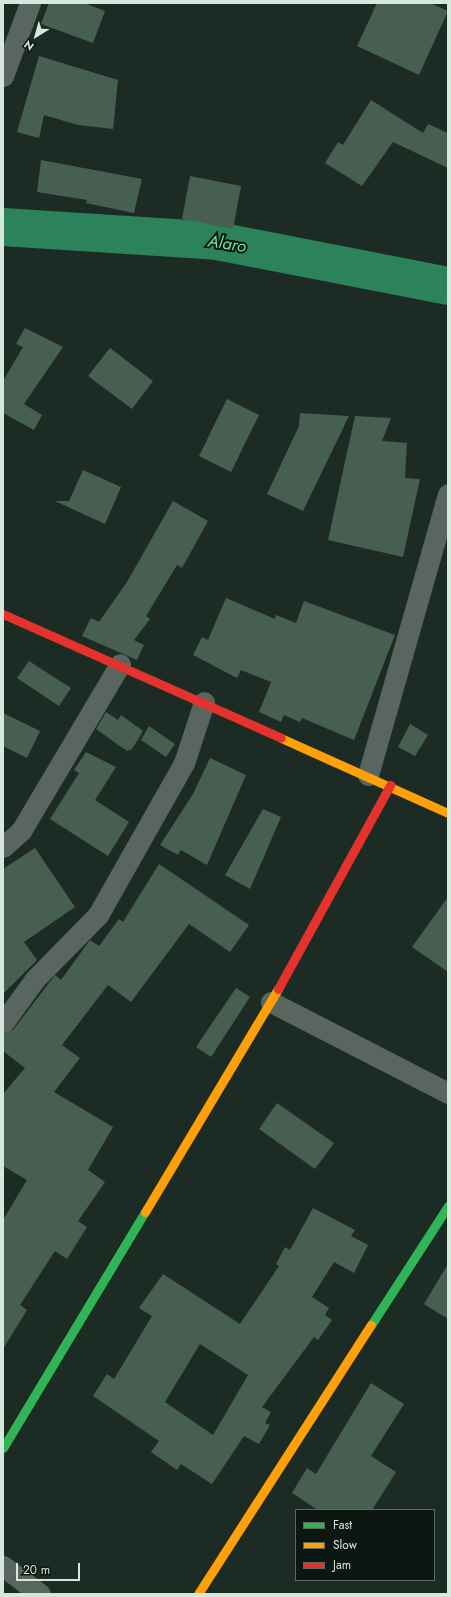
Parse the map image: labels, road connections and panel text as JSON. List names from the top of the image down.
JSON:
{
  "water": ["Alaro"],
  "legend": ["Fast", "Slow", "Jam"],
  "scale_bar": "20 m",
  "north": "bottom left"
}
